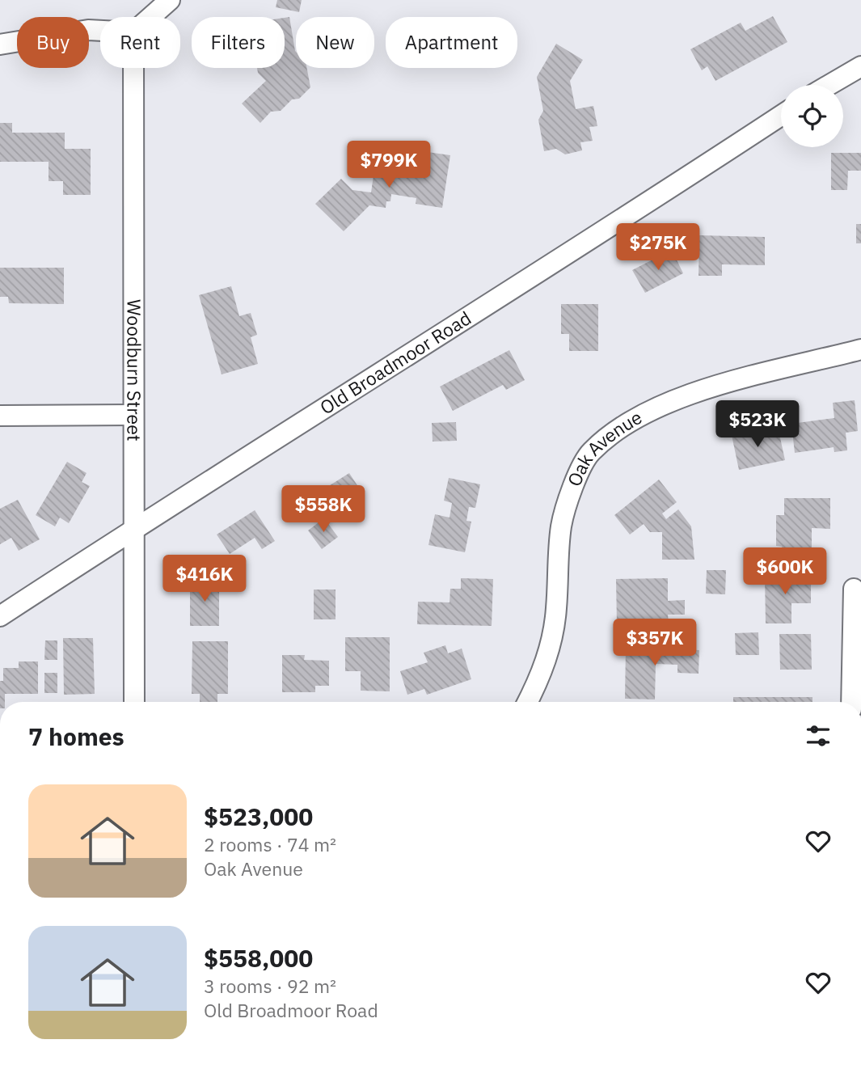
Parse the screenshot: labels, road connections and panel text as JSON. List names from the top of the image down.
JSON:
{
  "streets": {
    "street": ["Old Broadmoor Road", "Woodburn Street", "Oak Avenue"]
  },
  "crossings": [
    ["Old Broadmoor Road", "Woodburn Street"]
  ],
  "page": {
    "chip": [
      "Buy",
      "Rent",
      "Filters",
      "New",
      "Apartment"
    ],
    "price": [
      "$799K",
      "$275K",
      "$523K",
      "$558K",
      "$600K",
      "$416K",
      "$357K"
    ],
    "heading": "7 homes",
    "list": [
      {
        "name": "$523,000",
        "note": "2 rooms · 74 m² · Oak Avenue"
      },
      {
        "name": "$558,000",
        "note": "3 rooms · 92 m² · Old Broadmoor Road"
      }
    ]
  }
}
